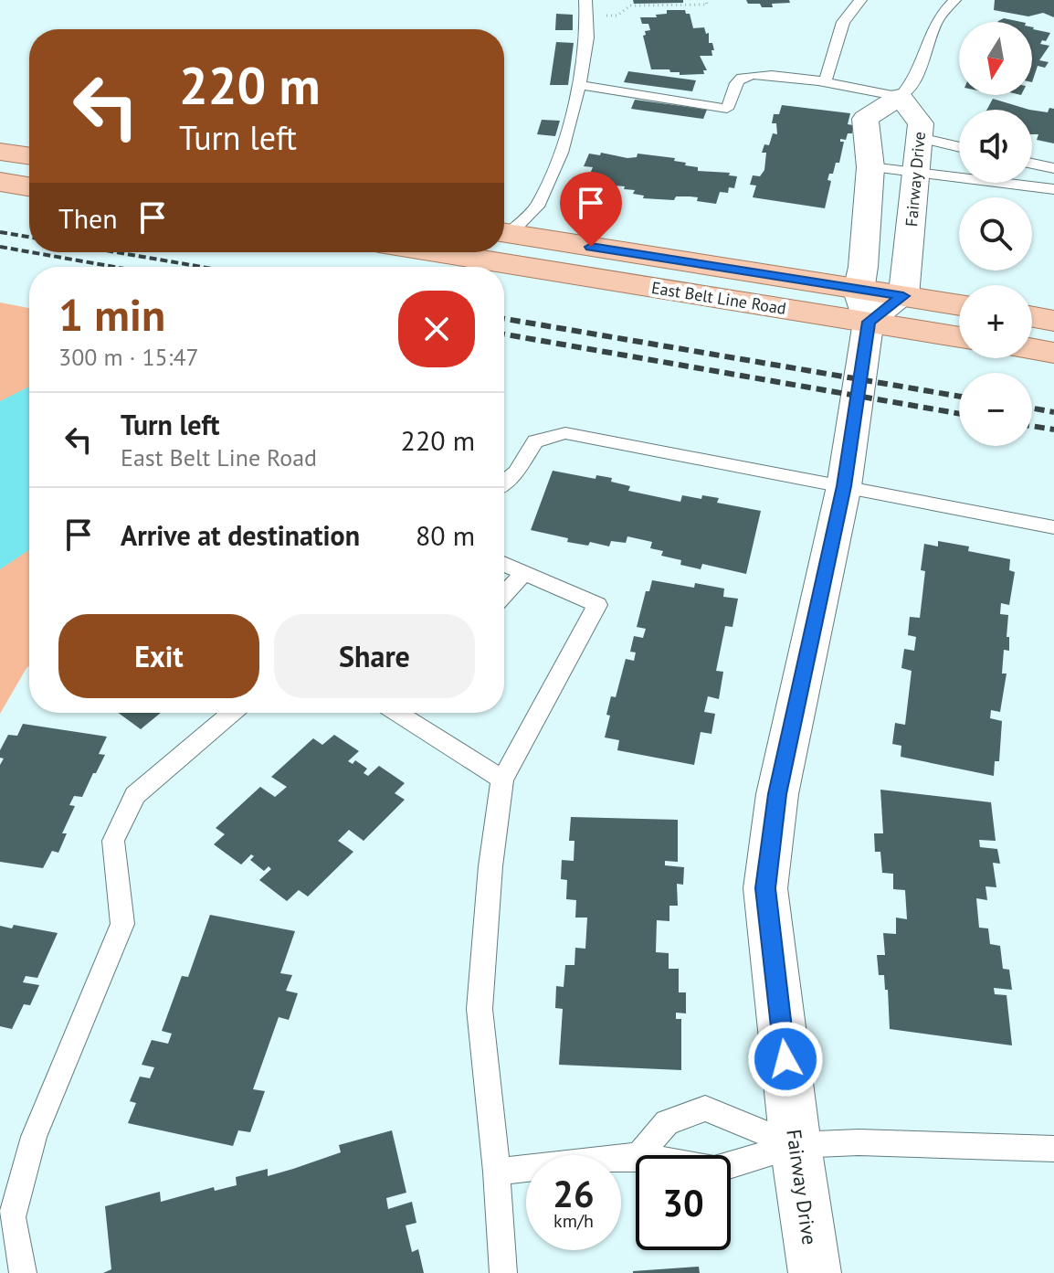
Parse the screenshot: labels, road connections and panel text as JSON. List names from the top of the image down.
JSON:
{
  "streets": {
    "main road": ["East Belt Line Road"],
    "street": ["Fairway Drive"]
  },
  "crossings": [
    ["Fairway Drive", "East Belt Line Road"]
  ],
  "north": "bottom",
  "page": {
    "map_buttons": ["+", "−"],
    "turn": ["220 m", "Turn left"],
    "then": "Then",
    "heading": ["1 min", "300 m · 15:47"],
    "list": [
      {
        "name": "Turn left",
        "note": "East Belt Line Road",
        "value": "220 m"
      },
      {
        "name": "Arrive at destination",
        "value": "80 m"
      }
    ],
    "buttons": ["Exit", "Share"],
    "speed": "26 km/h",
    "limit": "30"
  }
}
